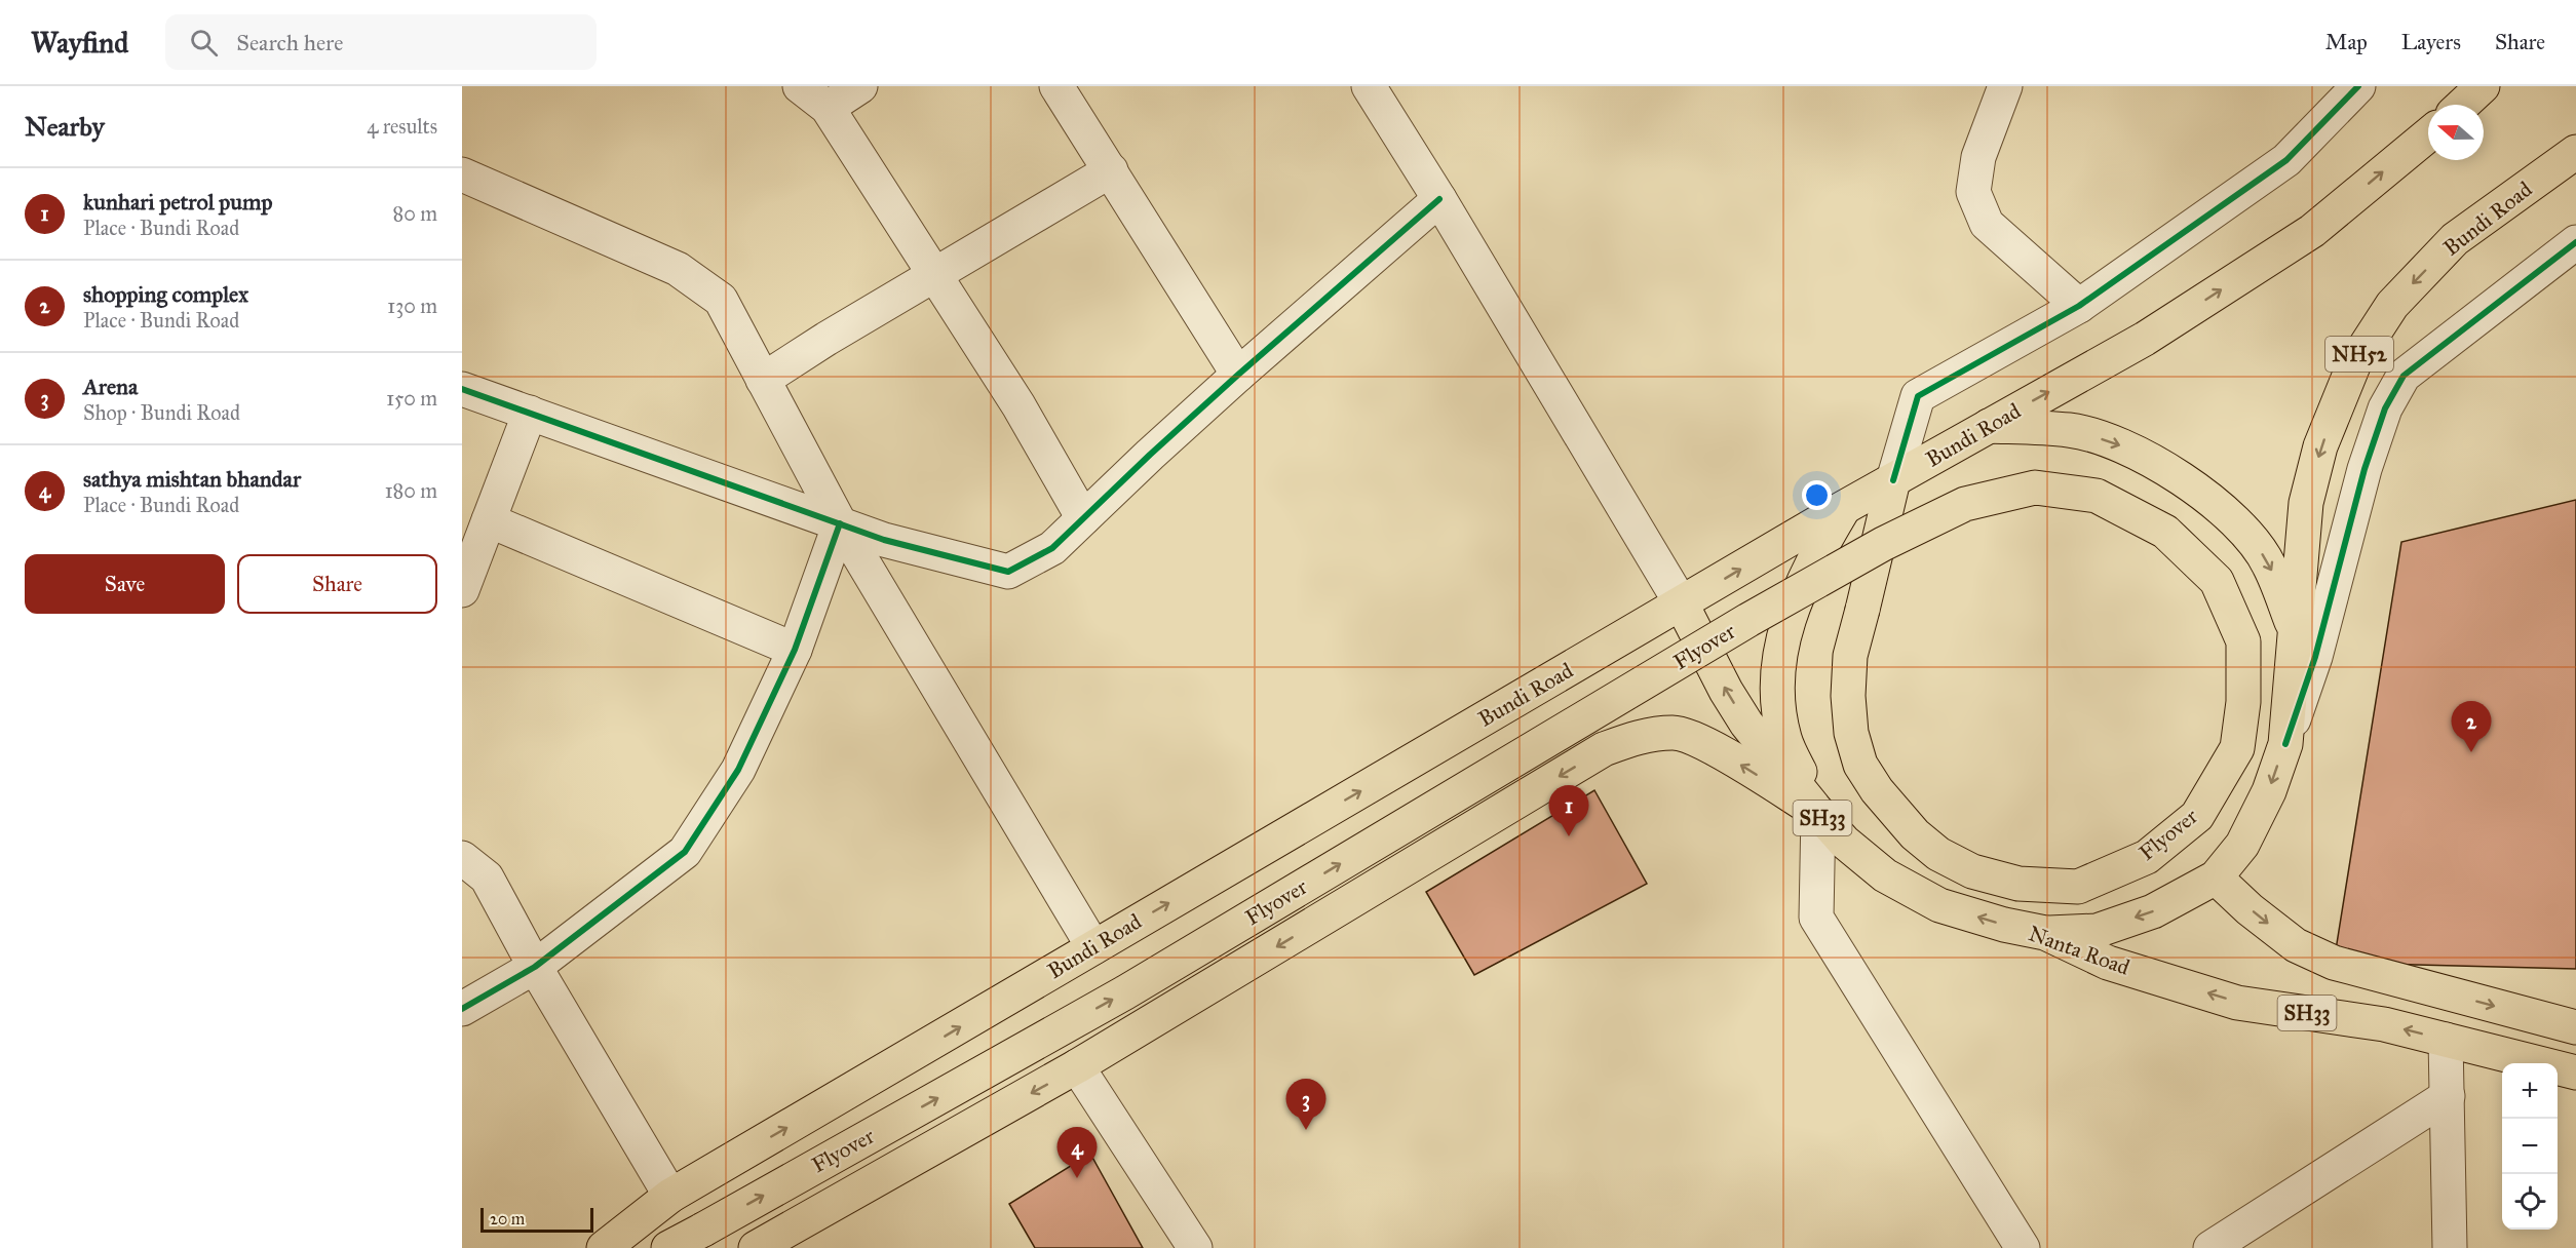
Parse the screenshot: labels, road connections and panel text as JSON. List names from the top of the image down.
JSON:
{
  "streets": {
    "main road": [
      "Bundi Road",
      "NH52",
      "Flyover",
      "SH33",
      "Nanta Road"
    ]
  },
  "crossings": [
    ["Bundi Road", "Flyover"],
    ["Bundi Road", "SH33"],
    ["Bundi Road", "Nanta Road"]
  ],
  "one_way": ["Nanta Road"],
  "scale_bar": "20 m",
  "north": "left",
  "page": {
    "header": "Wayfind",
    "search": "Search here",
    "nav": ["Map", "Layers", "Share"],
    "heading": ["Nearby", "4 results"],
    "list": [
      {
        "mark": "1",
        "name": "kunhari petrol pump",
        "note": "Place · Bundi Road",
        "value": "80 m"
      },
      {
        "mark": "2",
        "name": "shopping complex",
        "note": "Place · Bundi Road",
        "value": "130 m"
      },
      {
        "mark": "3",
        "name": "Arena",
        "note": "Shop · Bundi Road",
        "value": "150 m"
      },
      {
        "mark": "4",
        "name": "sathya mishtan bhandar",
        "note": "Place · Bundi Road",
        "value": "180 m"
      }
    ],
    "buttons": ["Save", "Share"],
    "pins": [
      "2",
      "1",
      "3",
      "4"
    ],
    "map_buttons": ["+", "−"],
    "scale": "20 m"
  }
}
